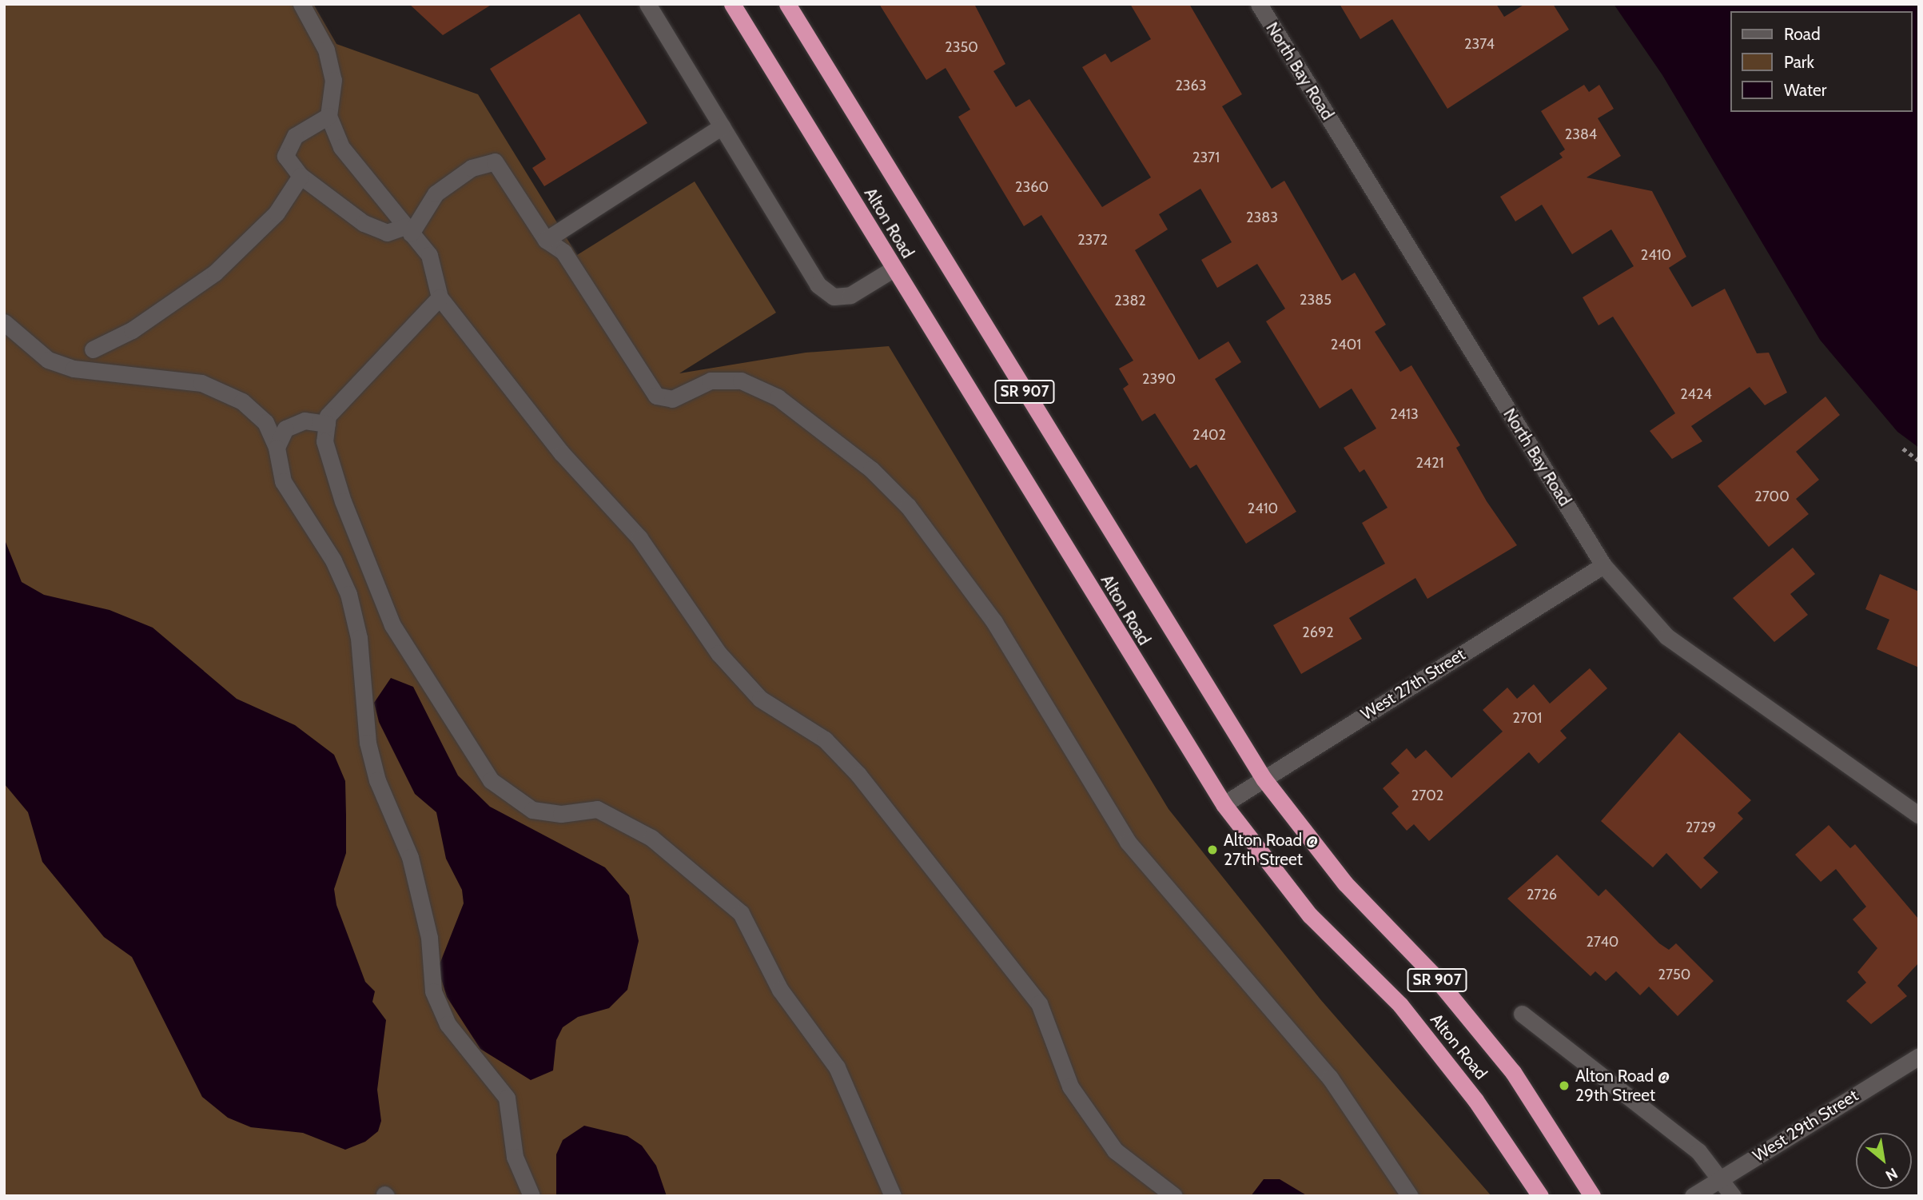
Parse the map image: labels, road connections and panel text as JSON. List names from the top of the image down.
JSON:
{
  "streets": {
    "highway": ["Alton Road", "SR 907"],
    "street": ["North Bay Road", "West 27th Street", "West 29th Street"]
  },
  "crossings": [
    ["North Bay Road", "West 27th Street"],
    ["Alton Road", "West 27th Street"]
  ],
  "places": ["Alton Road @ 27th Street", "Alton Road @ 29th Street"],
  "house_numbers": [
    "2374",
    "2350",
    "2363",
    "2384",
    "2371",
    "2360",
    "2383",
    "2372",
    "2410",
    "2385",
    "2382",
    "2401",
    "2390",
    "2424",
    "2413",
    "2402",
    "2421",
    "2700",
    "2410",
    "2692",
    "2701",
    "2702",
    "2729",
    "2726",
    "2740",
    "2750"
  ],
  "legend": ["Road", "Park", "Water"],
  "north": "bottom right"
}
